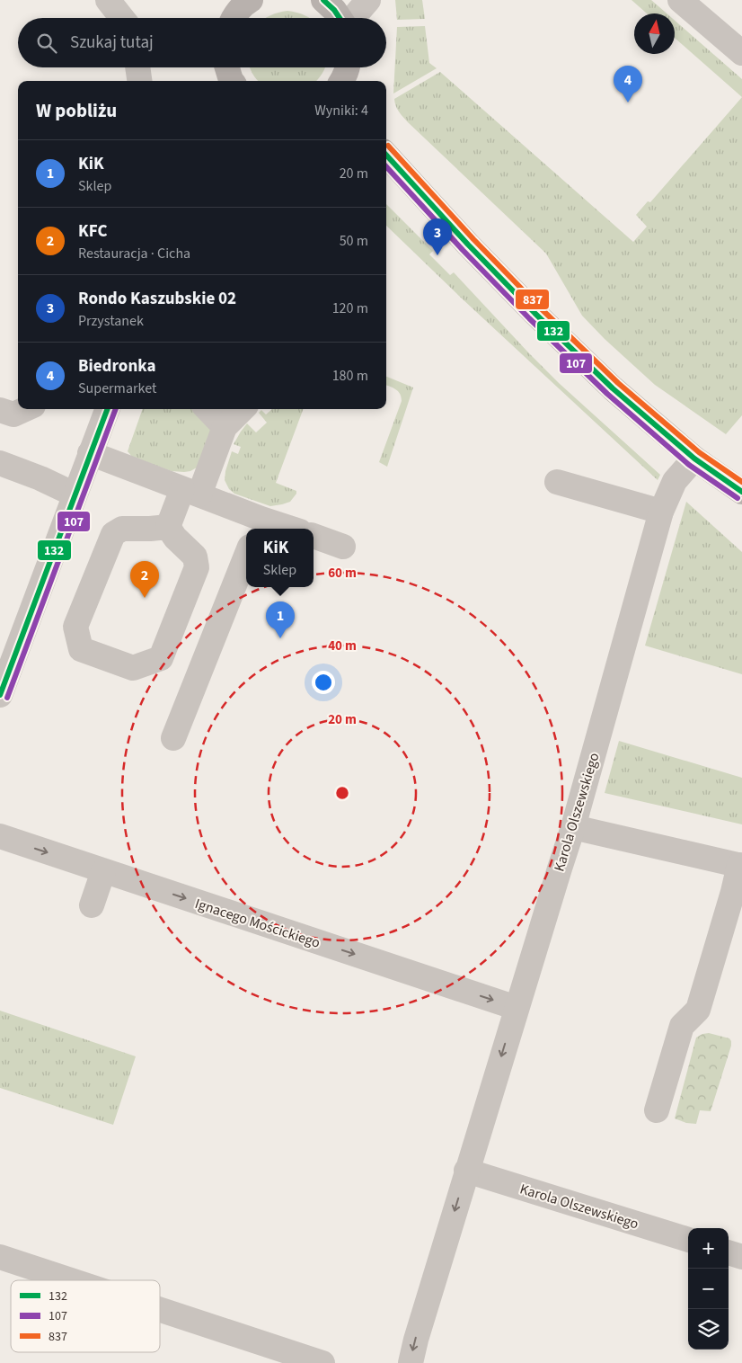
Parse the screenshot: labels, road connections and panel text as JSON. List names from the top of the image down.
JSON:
{
  "streets": {
    "street": ["Karola Olszewskiego", "Ignacego Mościckiego"]
  },
  "crossings": [
    ["Karola Olszewskiego", "Ignacego Mościckiego"]
  ],
  "one_way": ["Ignacego Mościckiego"],
  "lines": ["transit line 132", "transit line 837", "transit line 107"],
  "legend": ["132", "107", "837"],
  "north": "top",
  "page": {
    "search": "Szukaj tutaj",
    "pins": [
      "4",
      "3",
      "2",
      "1"
    ],
    "heading": ["W pobliżu", "Wyniki: 4"],
    "list": [
      {
        "mark": "1",
        "name": "KiK",
        "note": "Sklep",
        "value": "20 m"
      },
      {
        "mark": "2",
        "name": "KFC",
        "note": "Restauracja · Cicha",
        "value": "50 m"
      },
      {
        "mark": "3",
        "name": "Rondo Kaszubskie 02",
        "note": "Przystanek",
        "value": "120 m"
      },
      {
        "mark": "4",
        "name": "Biedronka",
        "note": "Supermarket",
        "value": "180 m"
      }
    ],
    "popup": ["KiK", "Sklep"],
    "map_buttons": ["+", "−"]
  },
  "rings": ["60 m", "40 m", "20 m"]
}
